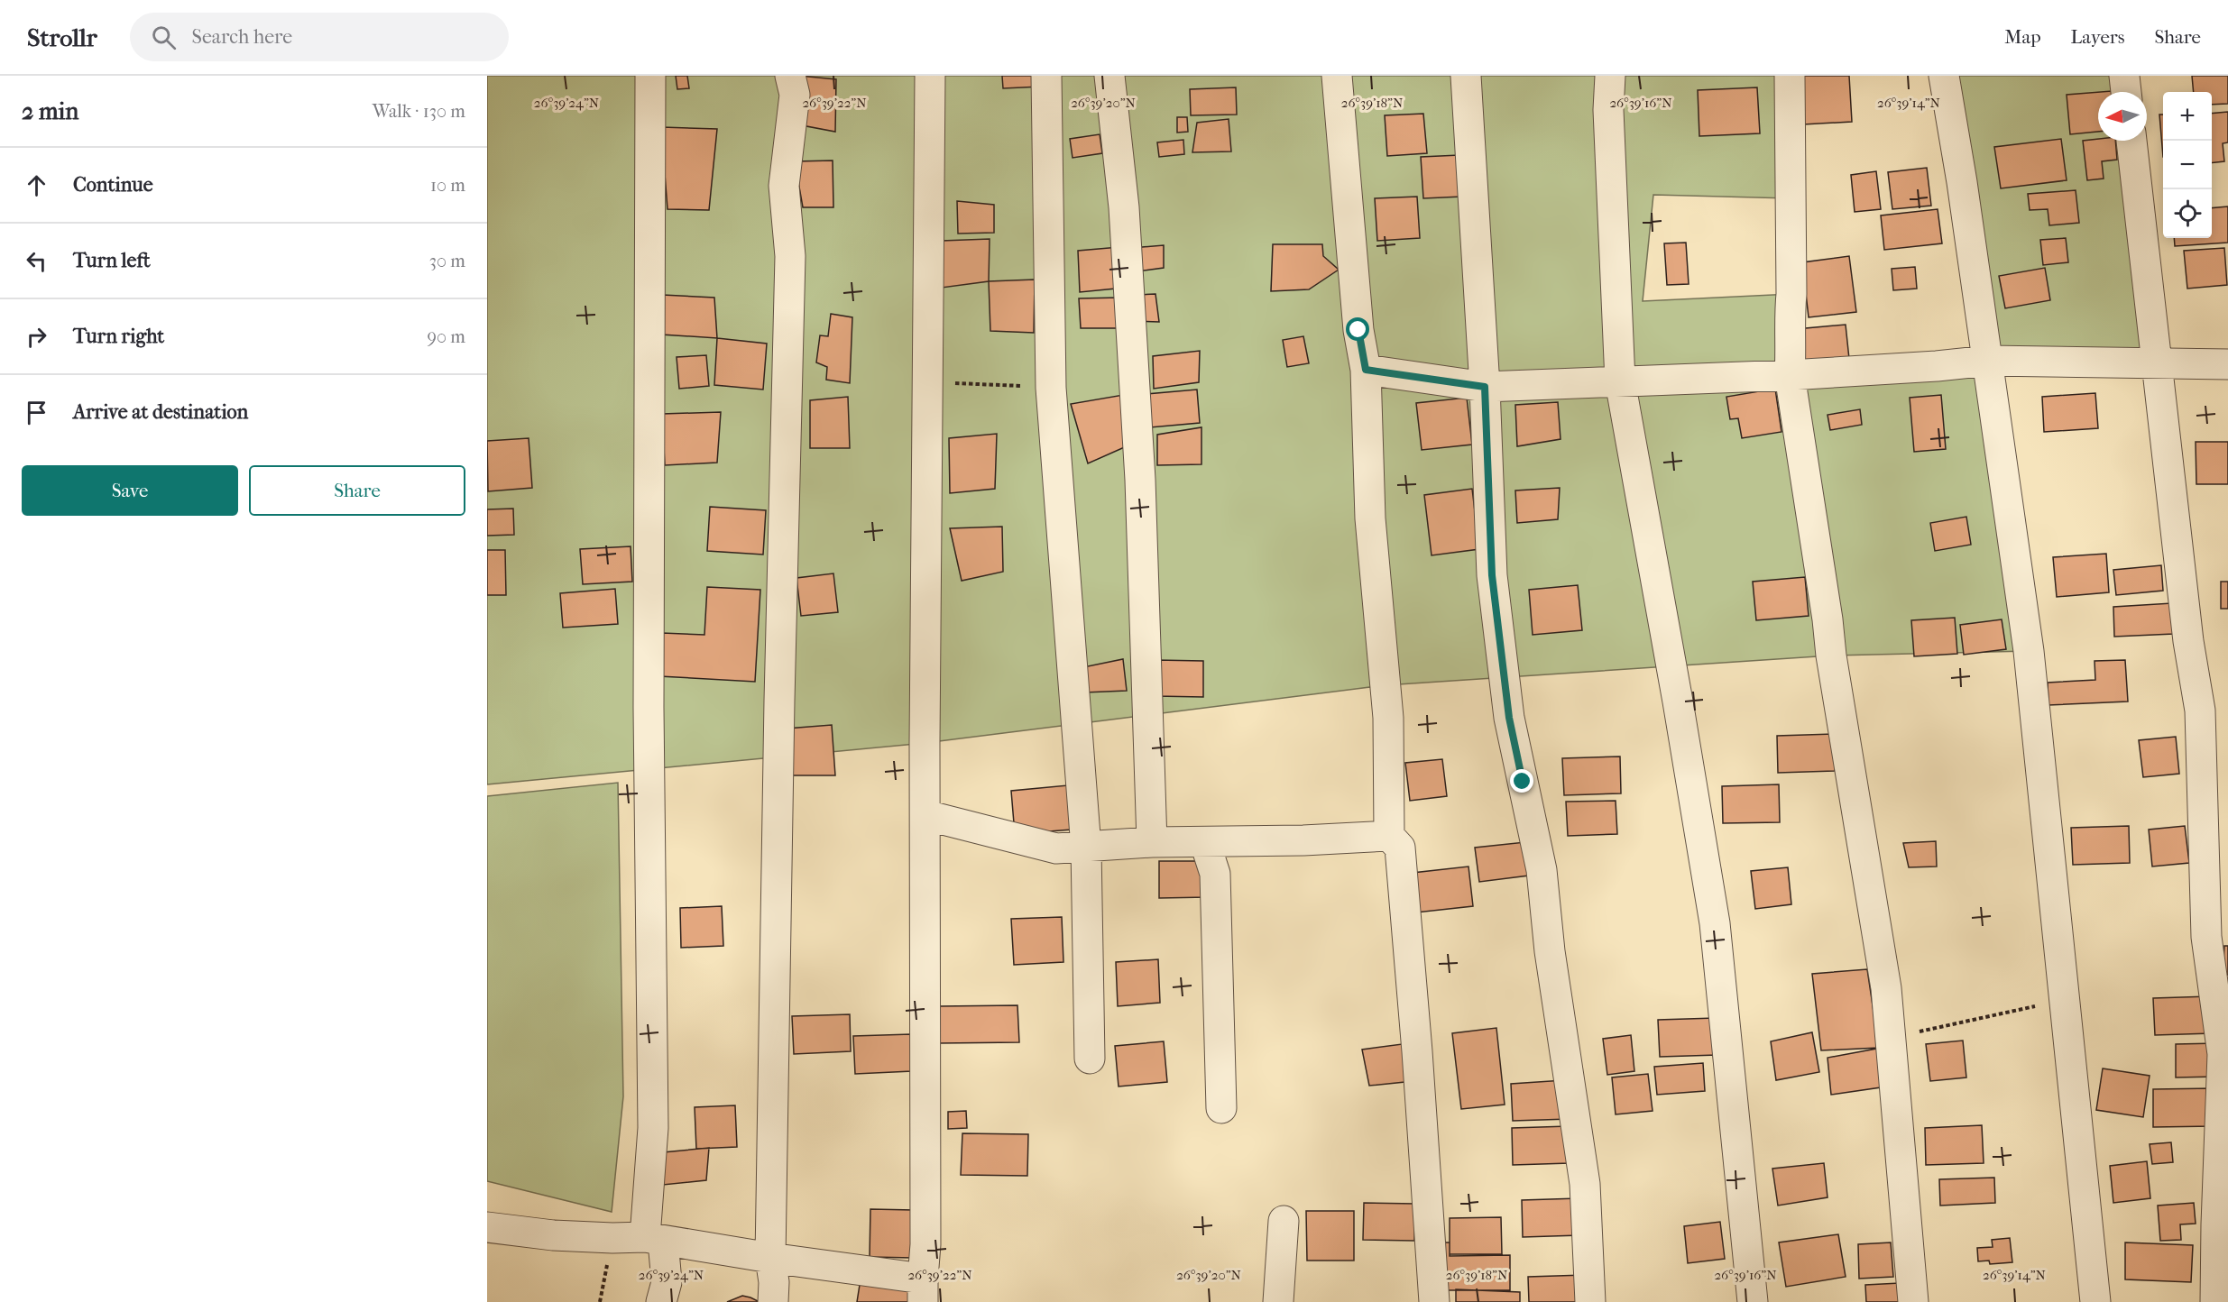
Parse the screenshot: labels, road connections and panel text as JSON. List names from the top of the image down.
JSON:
{
  "north": "left",
  "page": {
    "header": "Strollr",
    "search": "Search here",
    "nav": ["Map", "Layers", "Share"],
    "heading": ["2 min", "Walk · 130 m"],
    "map_buttons": ["+", "−"],
    "list": [
      ["Continue", "10 m"],
      ["Turn left", "30 m"],
      ["Turn right", "90 m"],
      "Arrive at destination"
    ],
    "buttons": ["Save", "Share"]
  },
  "coordinates": [
    "26°39'24\"N",
    "26°39'22\"N",
    "26°39'20\"N",
    "26°39'18\"N",
    "26°39'16\"N",
    "26°39'14\"N"
  ]
}
